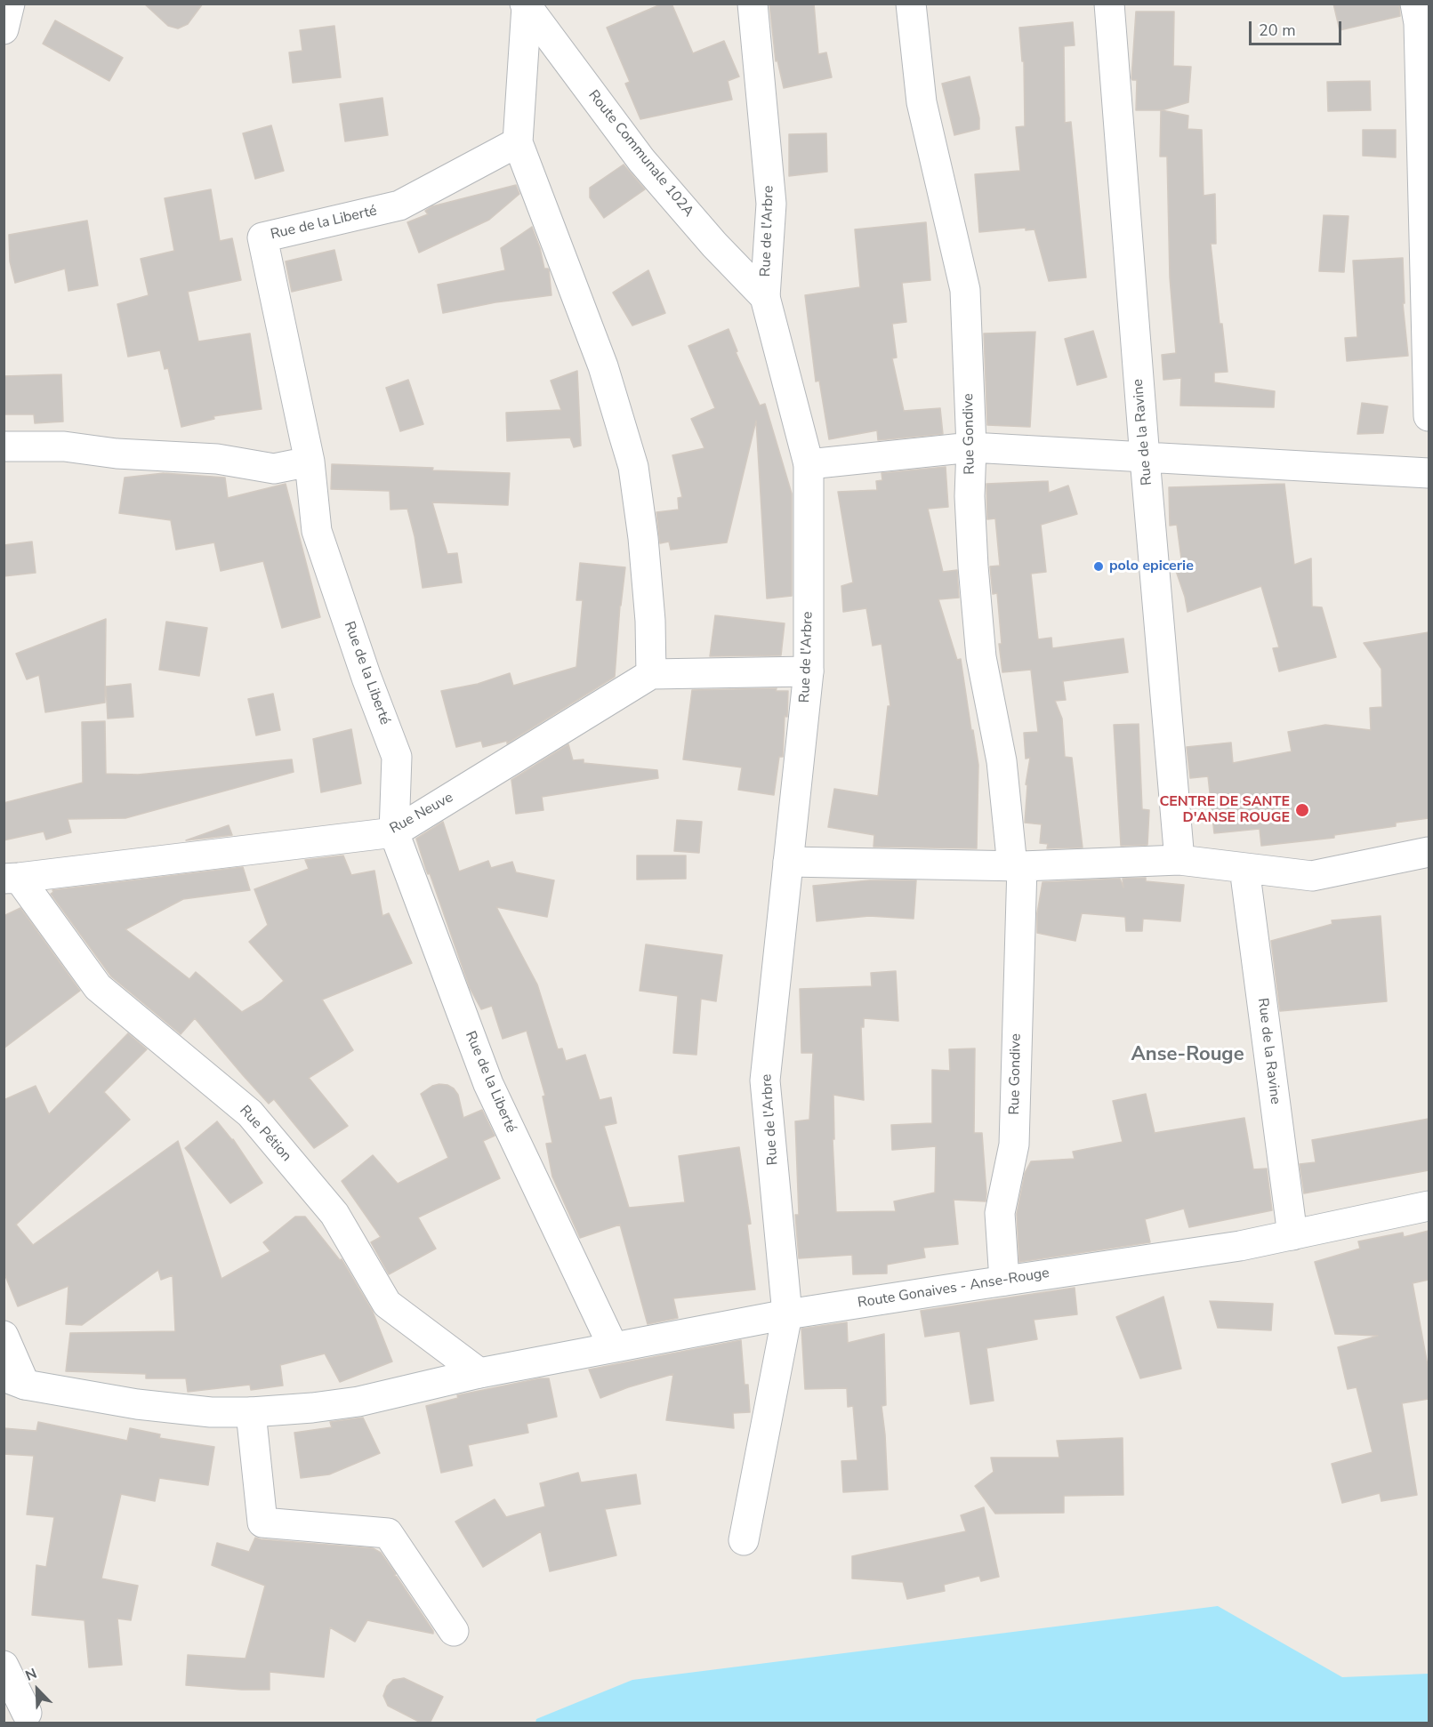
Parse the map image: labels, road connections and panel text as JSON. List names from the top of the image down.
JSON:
{
  "streets": {
    "street": [
      "Route Communale 102A",
      "Rue de la Liberté",
      "Rue de l'Arbre",
      "Rue de la Ravine",
      "Rue Gondive",
      "Rue Neuve",
      "Rue Pétion",
      "Route Gonaives - Anse-Rouge"
    ]
  },
  "crossings": [
    ["Route Communale 102A", "Rue de l'Arbre"],
    ["Rue de la Liberté", "Rue Neuve"],
    ["Rue de la Liberté", "Route Gonaives - Anse-Rouge"],
    ["Rue de l'Arbre", "Route Gonaives - Anse-Rouge"],
    ["Rue de la Ravine", "Route Gonaives - Anse-Rouge"],
    ["Rue Gondive", "Route Gonaives - Anse-Rouge"],
    ["Rue Neuve", "Rue Pétion"],
    ["Rue Pétion", "Route Gonaives - Anse-Rouge"]
  ],
  "districts": ["Anse-Rouge"],
  "places": ["polo epicerie", "CENTRE DE SANTE D'ANSE ROUGE"],
  "scale_bar": "20 m",
  "north": "top left"
}
